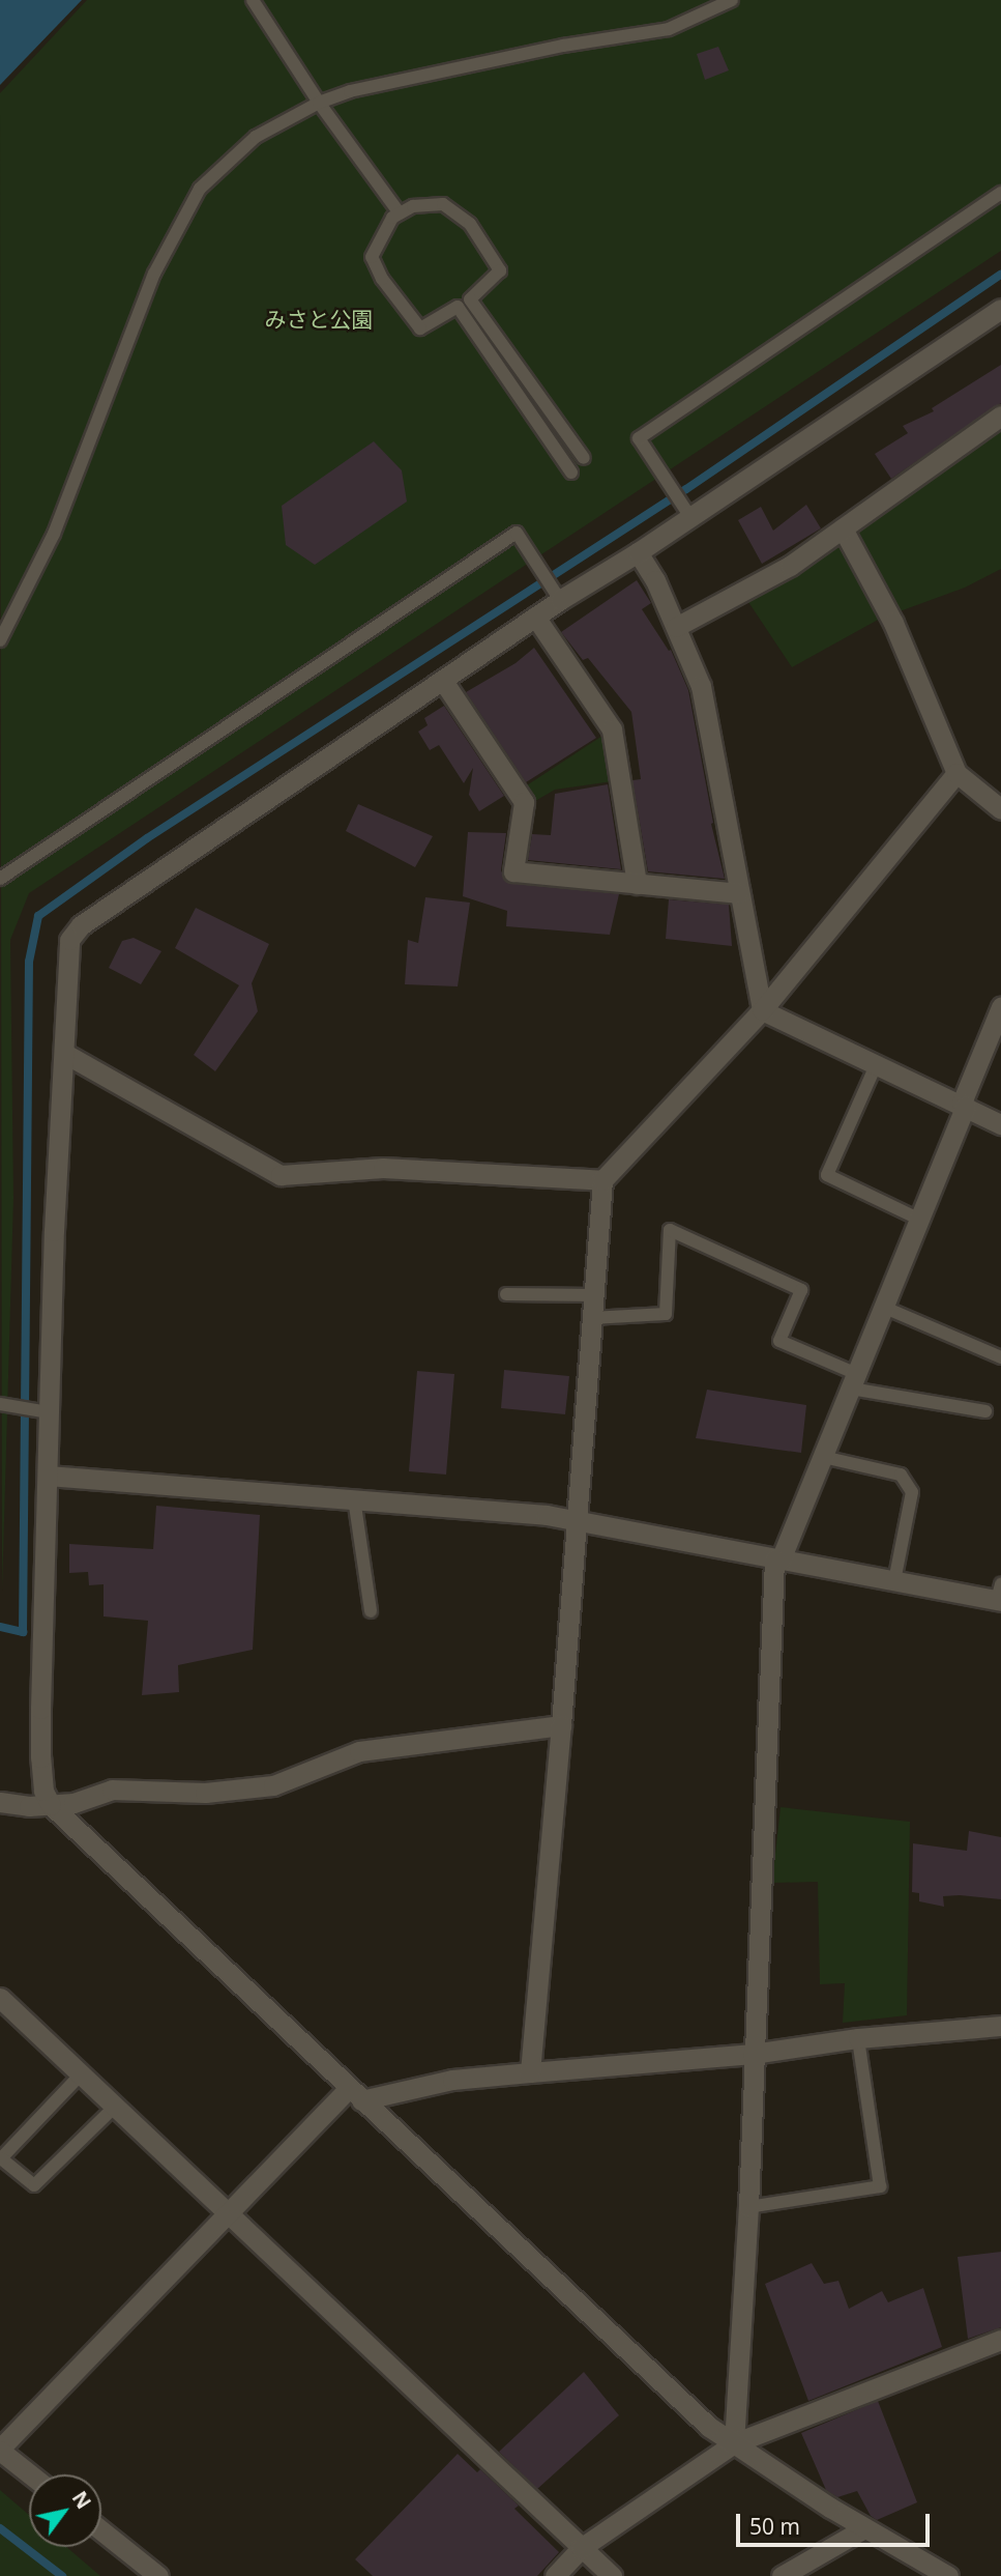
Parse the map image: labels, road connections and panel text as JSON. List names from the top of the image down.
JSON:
{
  "parks": ["みさと公園"],
  "scale_bar": "50 m",
  "north": "top right"
}
